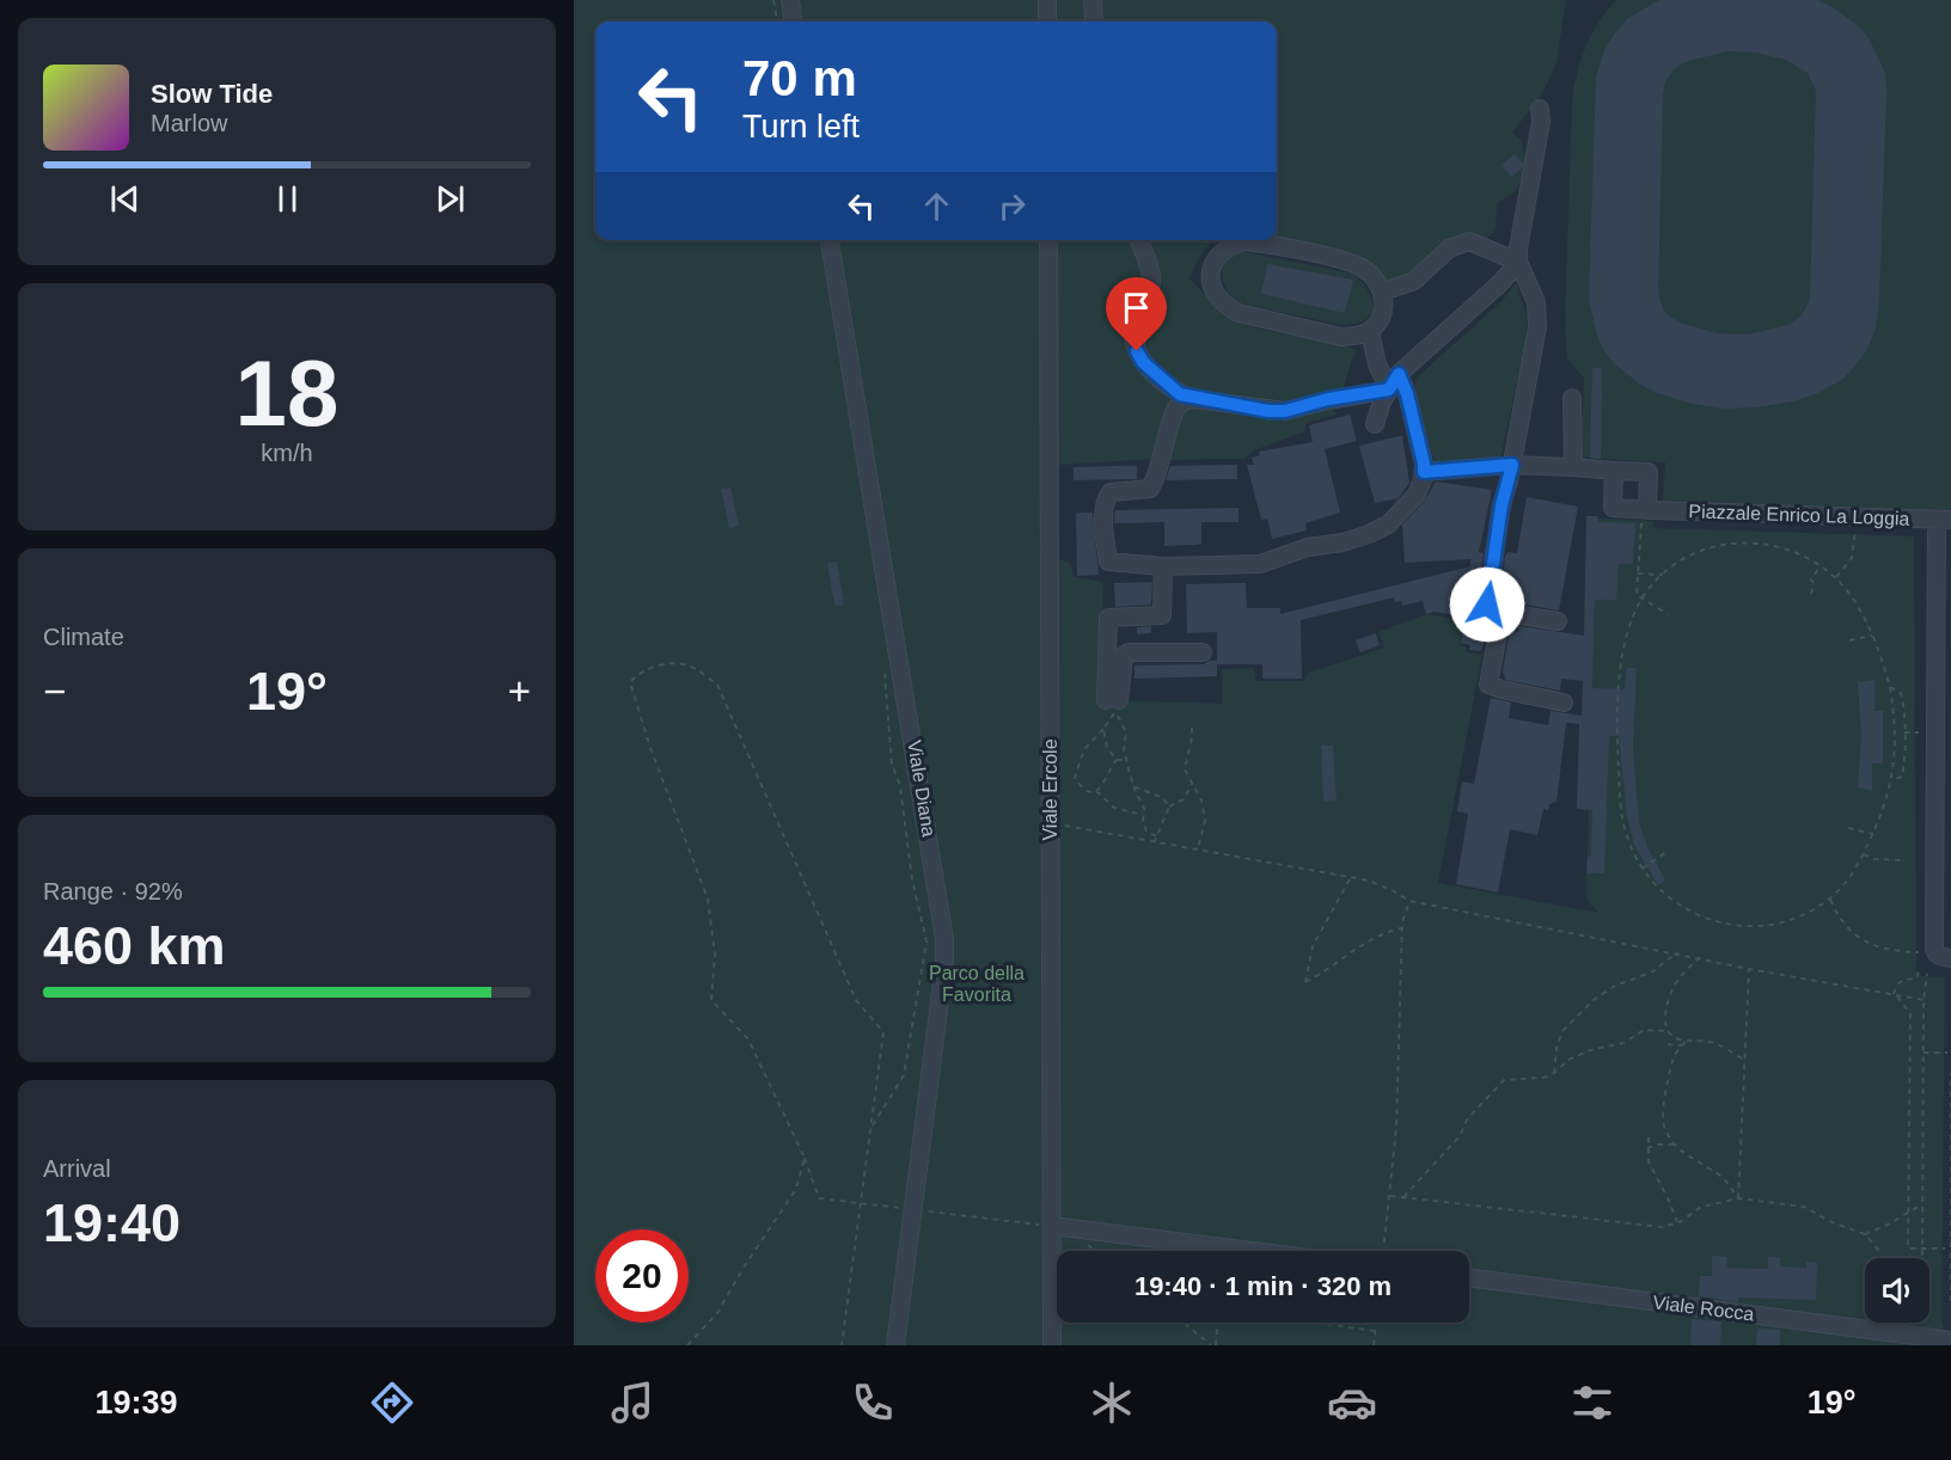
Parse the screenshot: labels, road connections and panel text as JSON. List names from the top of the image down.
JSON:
{
  "streets": {
    "street": [
      "Piazzale Enrico La Loggia",
      "Viale Diana",
      "Viale Ercole",
      "Viale Rocca"
    ]
  },
  "parks": ["Parco della Favorita"],
  "page": {
    "turn": ["70 m", "Turn left"],
    "song": ["Slow Tide", "Marlow"],
    "tile": [
      ["18", "km/h"],
      "Climate",
      ["Range · 92%", "460 km"],
      ["Arrival", "19:40"]
    ],
    "heat": ["−", "19°", "+"],
    "limit": "20",
    "trip": "19:40 · 1 min · 320 m",
    "tabs": ["19:39", "19°"]
  }
}
